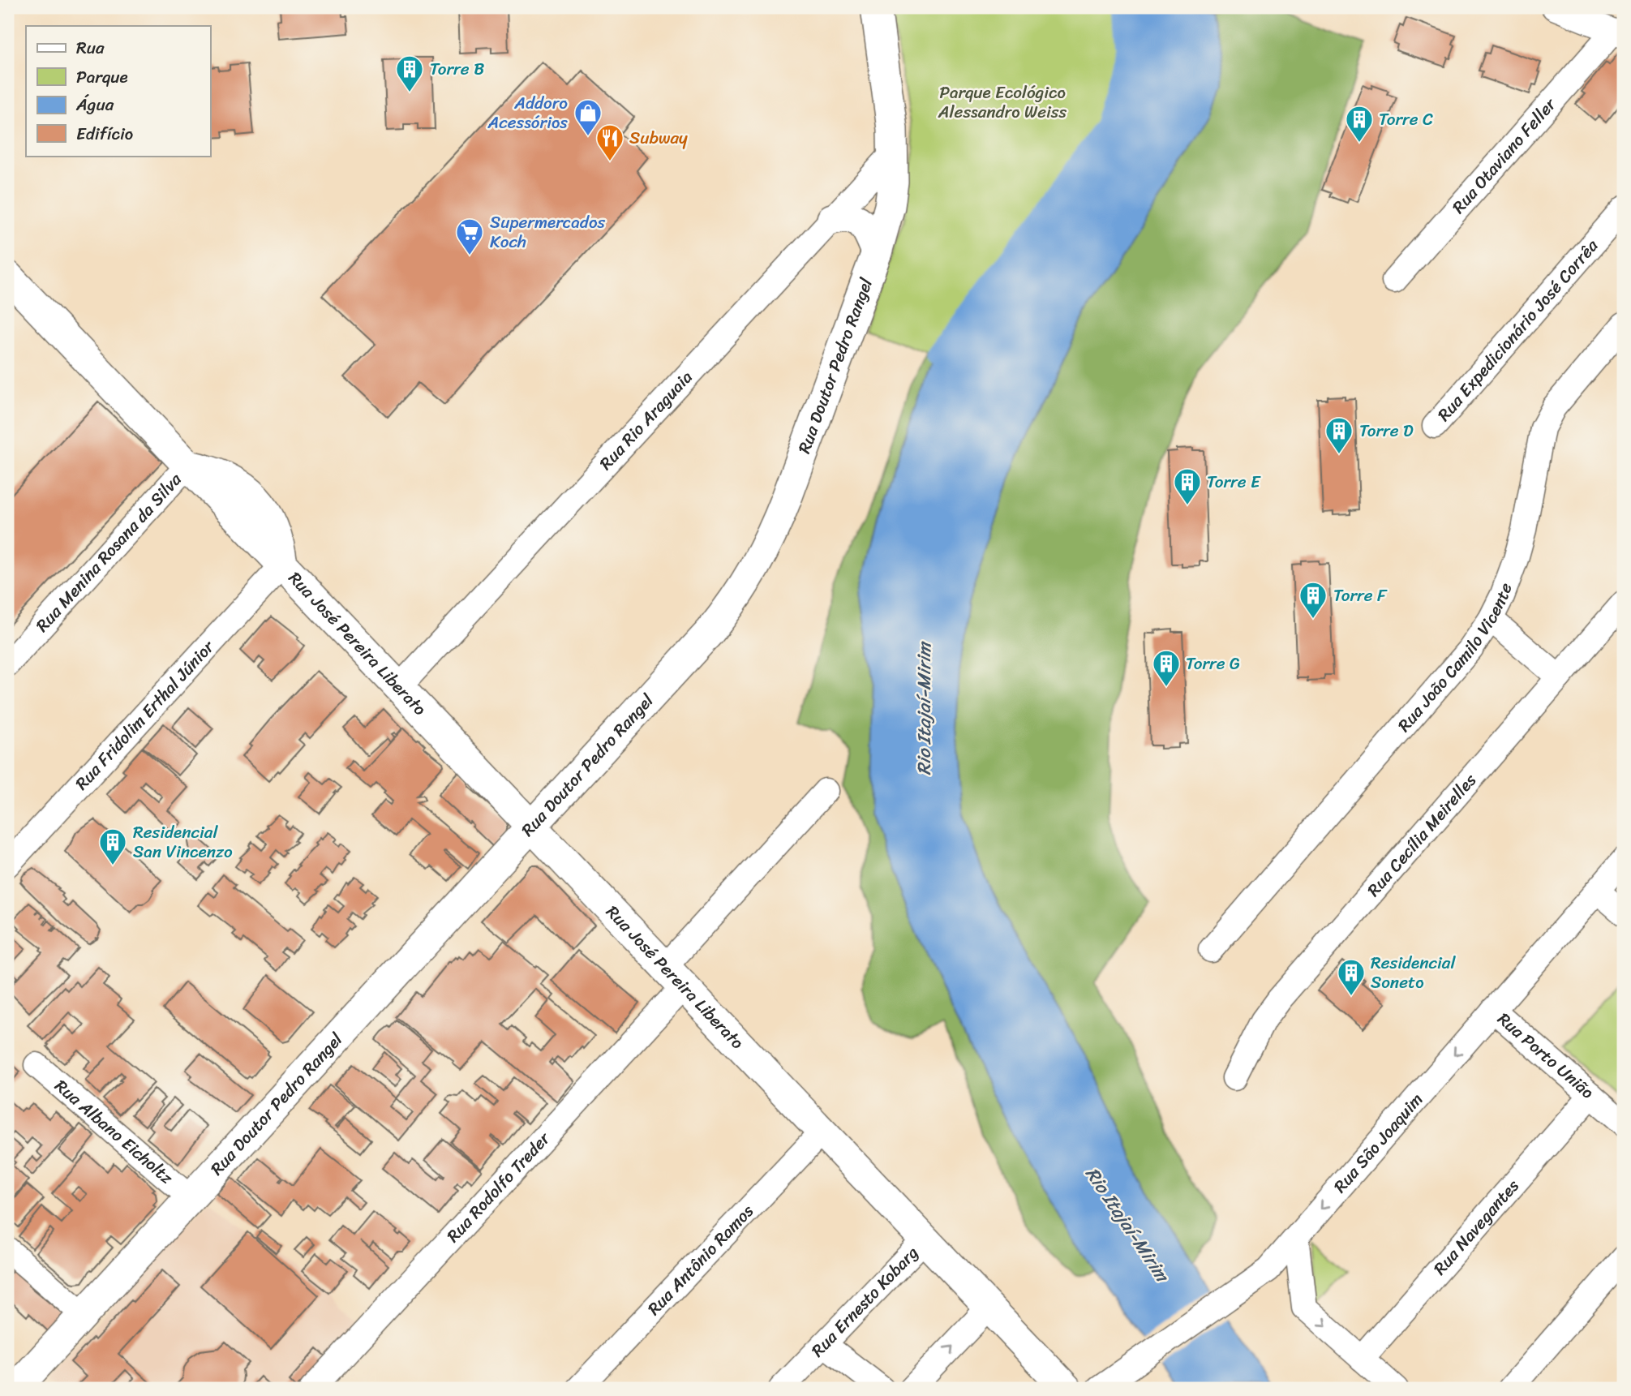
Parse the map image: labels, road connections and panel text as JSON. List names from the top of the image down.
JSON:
{
  "streets": {
    "main road": ["Rua Doutor Pedro Rangel", "Rua José Pereira Liberato"],
    "street": [
      "Rua Otaviano Feller",
      "Rua Expedicionário José Corrêa",
      "Rua Rio Araguaia",
      "Rua Menina Rosana da Silva",
      "Rua João Camilo Vicente",
      "Rua Fridolim Erthal Júnior",
      "Rua Cecília Meirelles",
      "Rua Porto União",
      "Rua Albano Eicholtz",
      "Rua São Joaquim",
      "Rua Rodolfo Treder",
      "Rua Navegantes",
      "Rua Antônio Ramos",
      "Rua Ernesto Kobarg"
    ]
  },
  "crossings": [
    ["Rua Doutor Pedro Rangel", "Rua Rio Araguaia"],
    ["Rua Doutor Pedro Rangel", "Rua José Pereira Liberato"],
    ["Rua Doutor Pedro Rangel", "Rua Albano Eicholtz"],
    ["Rua Rio Araguaia", "Rua José Pereira Liberato"],
    ["Rua Menina Rosana da Silva", "Rua José Pereira Liberato"],
    ["Rua José Pereira Liberato", "Rua Fridolim Erthal Júnior"],
    ["Rua José Pereira Liberato", "Rua Rodolfo Treder"],
    ["Rua José Pereira Liberato", "Rua Antônio Ramos"],
    ["Rua José Pereira Liberato", "Rua Ernesto Kobarg"],
    ["Rua Porto União", "Rua São Joaquim"],
    ["Rua Porto União", "Rua Navegantes"]
  ],
  "one_way": ["Rua São Joaquim"],
  "water": ["Rio Itajaí-Mirim"],
  "parks": ["Parque Ecológico Alessandro Weiss"],
  "places": {
    "building": [
      "Torre B",
      "Torre C",
      "Torre D",
      "Torre E",
      "Torre F",
      "Torre G",
      "Residencial San Vincenzo",
      "Residencial Soneto"
    ],
    "shop": ["Addoro Acessórios"],
    "restaurant": ["Subway"],
    "supermarket": ["Supermercados Koch"]
  },
  "legend": [
    "Rua",
    "Parque",
    "Água",
    "Edifício"
  ]
}
